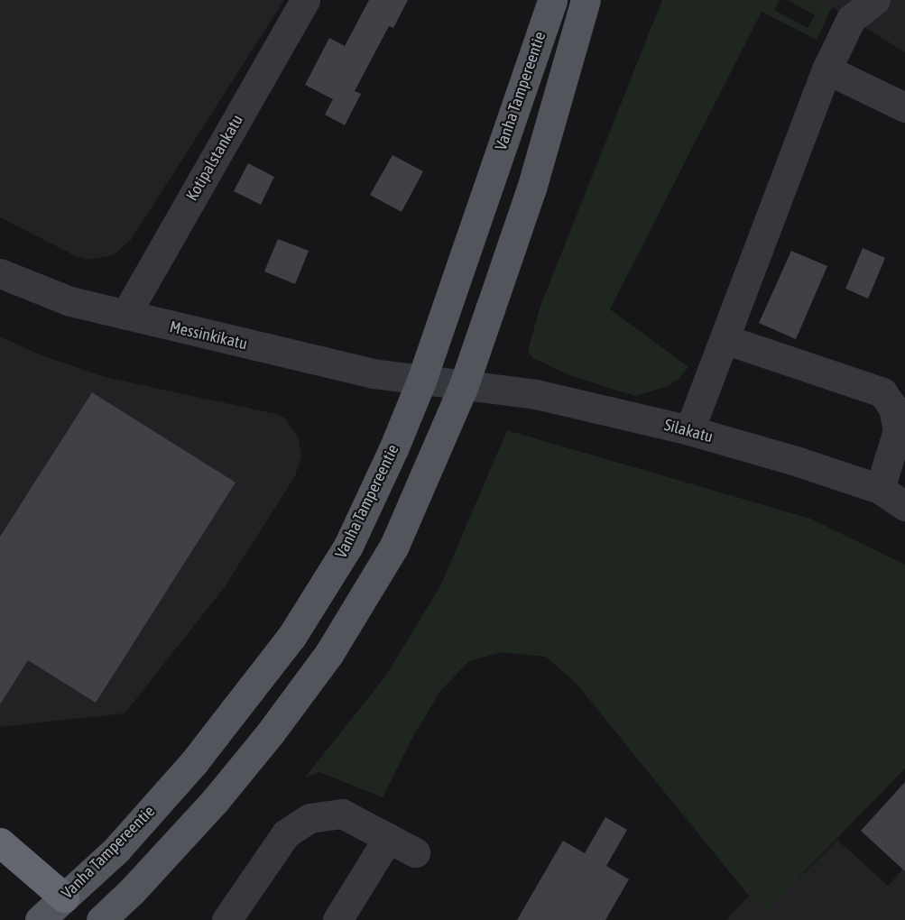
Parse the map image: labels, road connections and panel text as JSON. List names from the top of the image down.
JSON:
{
  "streets": {
    "main road": ["Vanha Tampereentie"],
    "street": ["Kotipalstankatu", "Messinkikatu", "Silakatu"]
  },
  "crossings": [
    ["Vanha Tampereentie", "Messinkikatu"],
    ["Vanha Tampereentie", "Silakatu"],
    ["Kotipalstankatu", "Messinkikatu"],
    ["Messinkikatu", "Silakatu"]
  ]
}
